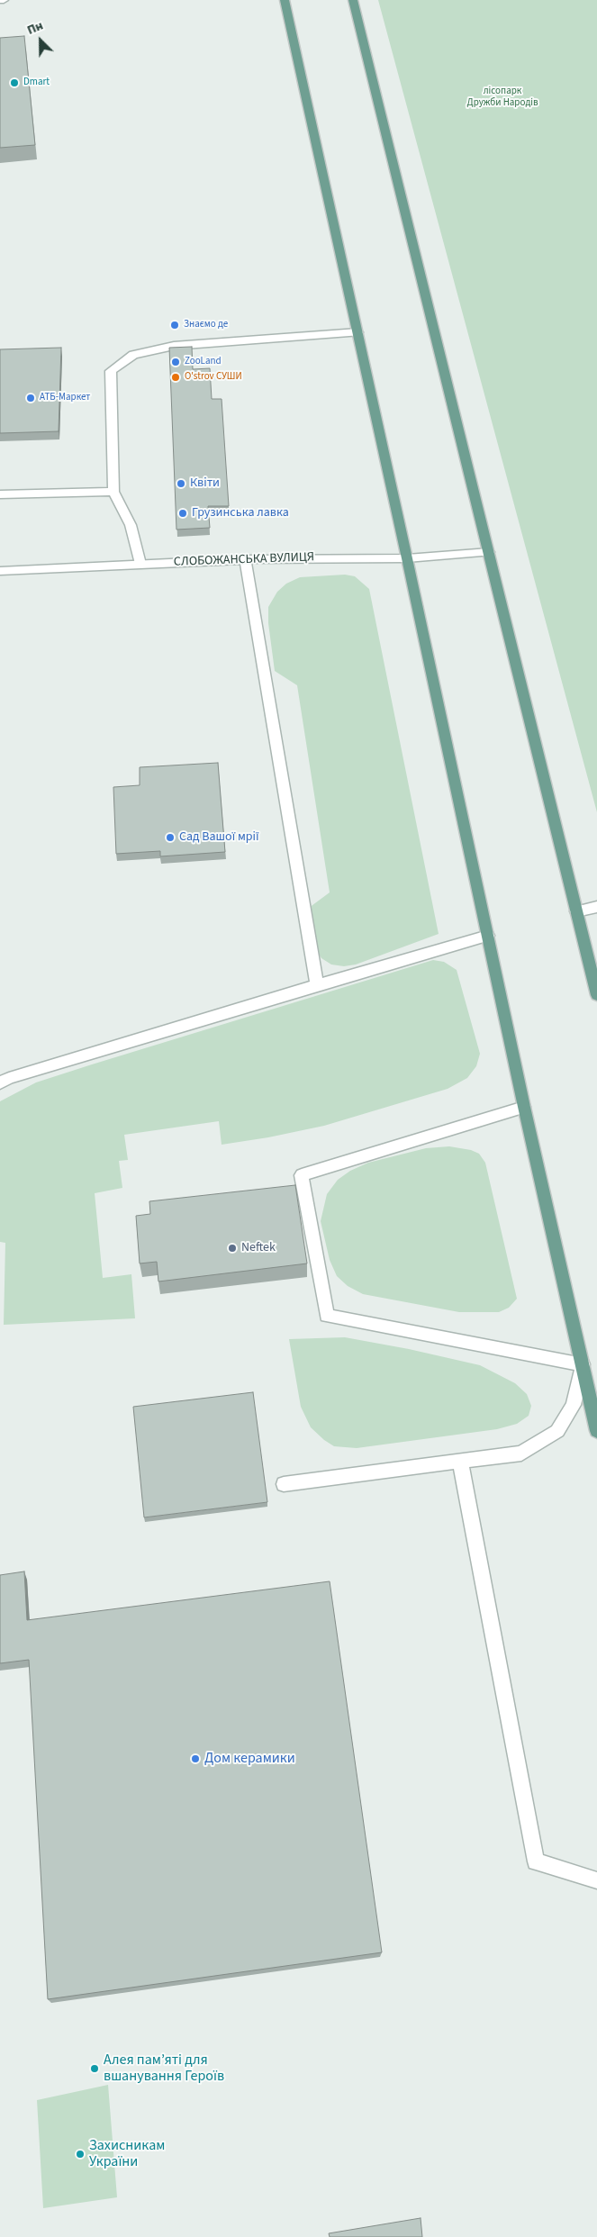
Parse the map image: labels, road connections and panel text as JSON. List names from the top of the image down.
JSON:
{
  "streets": {
    "street": ["СЛОБОЖАНСЬКА ВУЛИЦЯ"]
  },
  "parks": ["лісопарк Дружби Народів"],
  "places": [
    "Dmart",
    "Знаємо де",
    "ZooLand",
    "O'strov СУШИ",
    "АТБ-Маркет",
    "Квіти",
    "Грузинська лавка",
    "Сад Вашої мрії",
    "Neftek",
    "Дом керамики",
    "Алея пам’яті для вшанування Героїв",
    "Захисникам України"
  ],
  "north": "top left"
}
